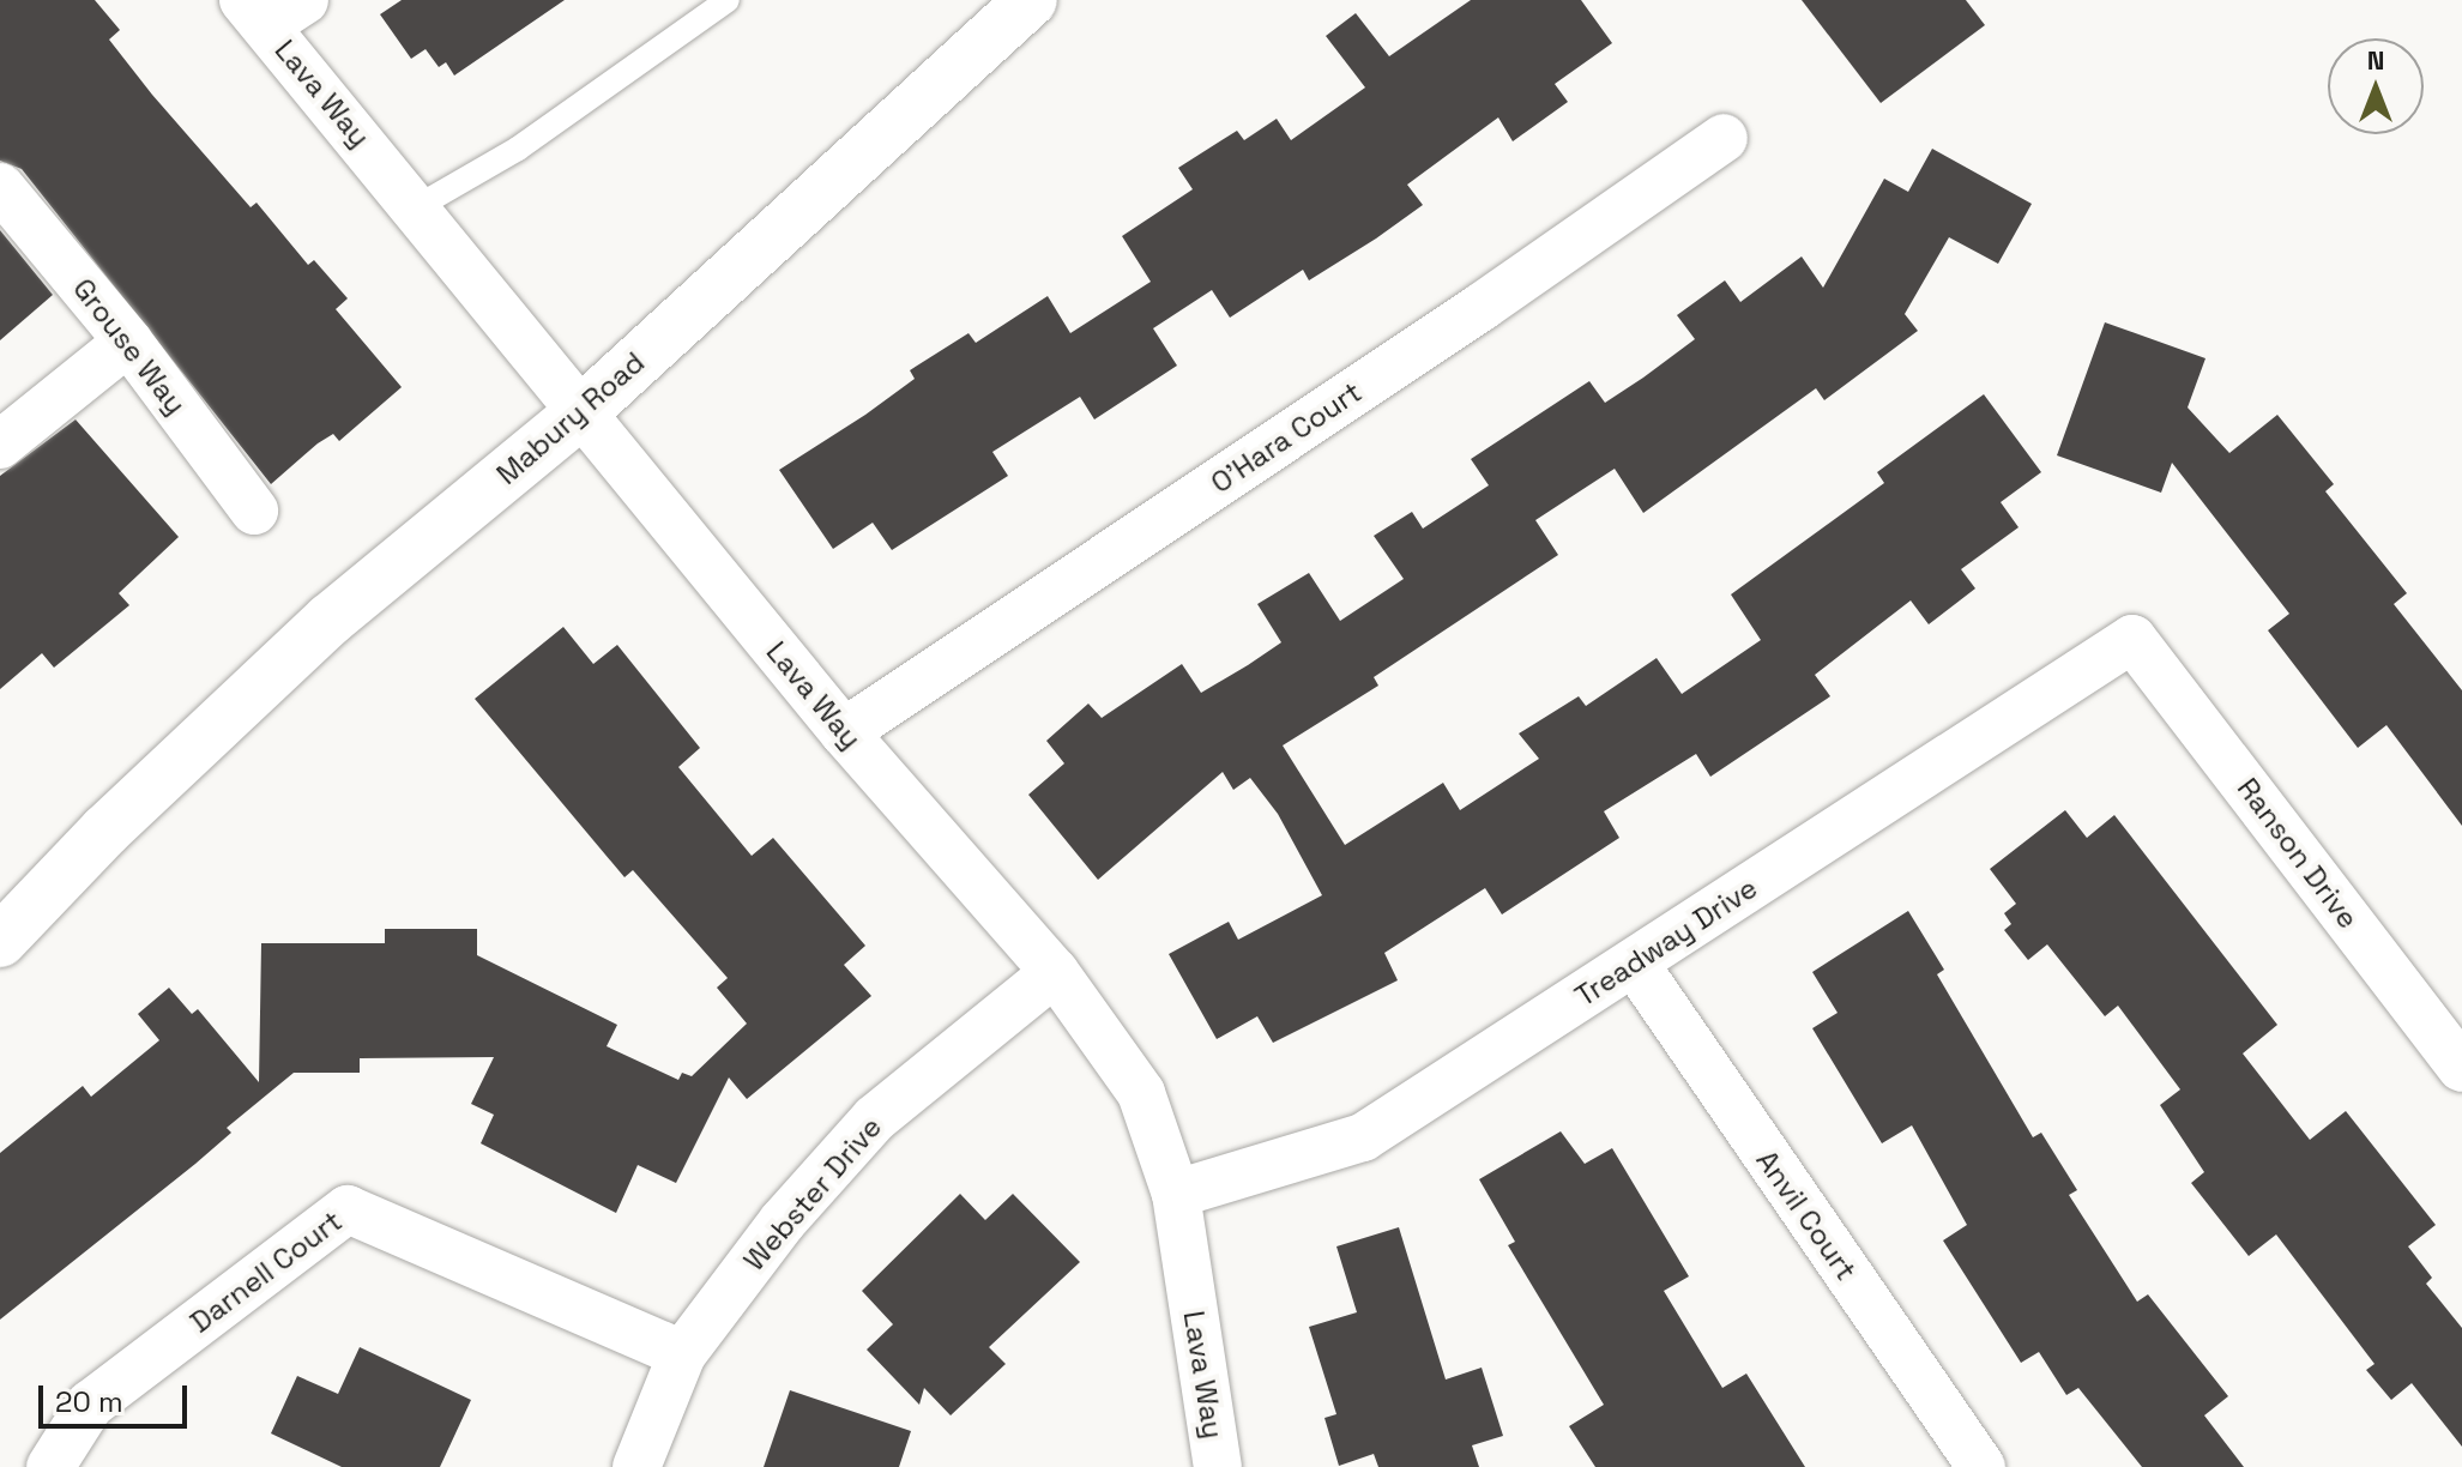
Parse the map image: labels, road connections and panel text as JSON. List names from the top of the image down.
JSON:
{
  "streets": {
    "main road": ["Mabury Road"],
    "street": [
      "Lava Way",
      "Grouse Way",
      "O'Hara Court",
      "Ranson Drive",
      "Treadway Drive",
      "Webster Drive",
      "Anvil Court",
      "Darnell Court"
    ]
  },
  "crossings": [
    ["Lava Way", "Mabury Road"],
    ["Lava Way", "O'Hara Court"],
    ["Lava Way", "Treadway Drive"],
    ["Lava Way", "Webster Drive"],
    ["Ranson Drive", "Treadway Drive"],
    ["Treadway Drive", "Anvil Court"],
    ["Webster Drive", "Darnell Court"]
  ],
  "scale_bar": "20 m",
  "north": "top"
}
